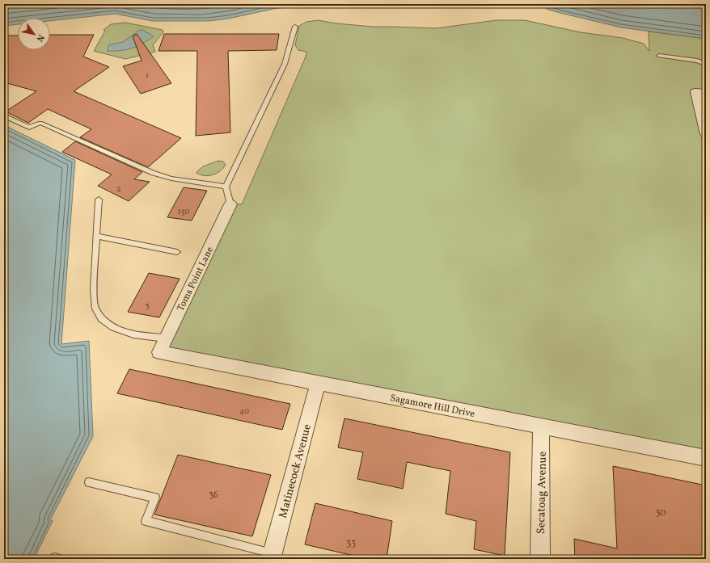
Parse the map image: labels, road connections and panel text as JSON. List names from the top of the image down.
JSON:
{
  "streets": {
    "street": [
      "Toms Point Lane",
      "Sagamore Hill Drive",
      "Matinecock Avenue",
      "Secatoag Avenue"
    ]
  },
  "crossings": [
    ["Toms Point Lane", "Sagamore Hill Drive"],
    ["Sagamore Hill Drive", "Matinecock Avenue"],
    ["Sagamore Hill Drive", "Secatoag Avenue"]
  ],
  "house_numbers": [
    "1",
    "2",
    "150",
    "3",
    "40",
    "36",
    "30",
    "33"
  ],
  "north": "bottom right"
}
